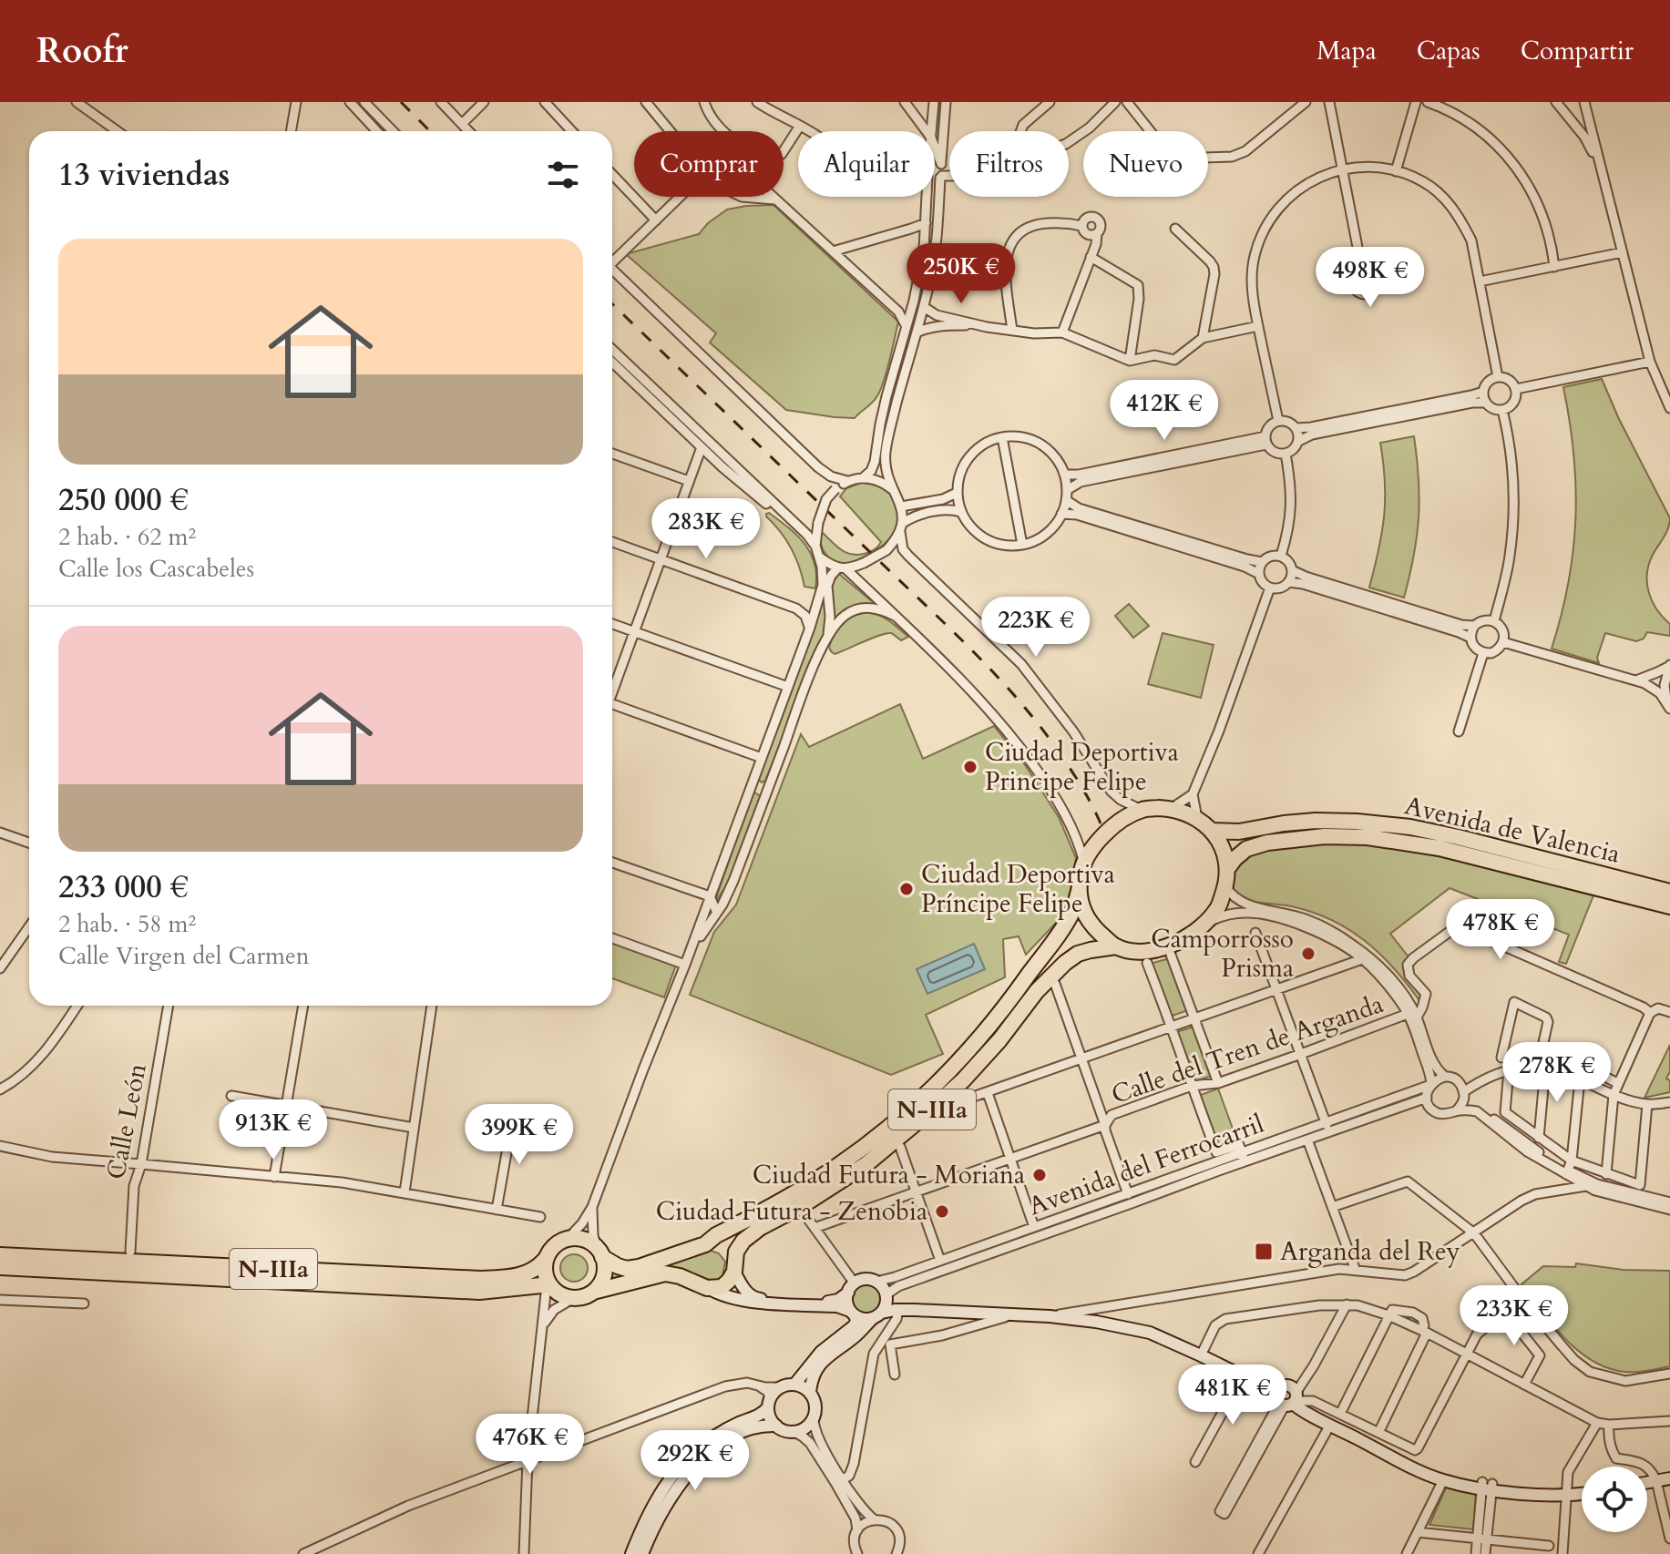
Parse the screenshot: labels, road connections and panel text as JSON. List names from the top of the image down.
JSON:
{
  "streets": {
    "highway": ["Avenida de Valencia", "N-IIIa"],
    "street": ["Calle del Tren de Arganda", "Calle León", "Avenida del Ferrocarril"]
  },
  "crossings": [
    ["Avenida de Valencia", "N-IIIa"]
  ],
  "places": {
    "other": [
      "Ciudad Deportiva Principe Felipe",
      "Ciudad Deportiva Príncipe Felipe",
      "Camporrosso Prisma",
      "Ciudad Futura - Moriana",
      "Ciudad Futura - Zenobia"
    ],
    "transit": ["Arganda del Rey"]
  },
  "page": {
    "header": "Roofr",
    "nav": ["Mapa", "Capas", "Compartir"],
    "chip": [
      "Comprar",
      "Alquilar",
      "Filtros",
      "Nuevo"
    ],
    "heading": "13 viviendas",
    "list": [
      {
        "name": "250 000 €",
        "note": "2 hab. · 62 m² · Calle los Cascabeles"
      },
      {
        "name": "233 000 €",
        "note": "2 hab. · 58 m² · Calle Virgen del Carmen"
      }
    ],
    "price": [
      "250K €",
      "498K €",
      "412K €",
      "283K €",
      "223K €",
      "478K €",
      "278K €",
      "913K €",
      "399K €",
      "233K €",
      "481K €",
      "476K €",
      "292K €"
    ]
  }
}
